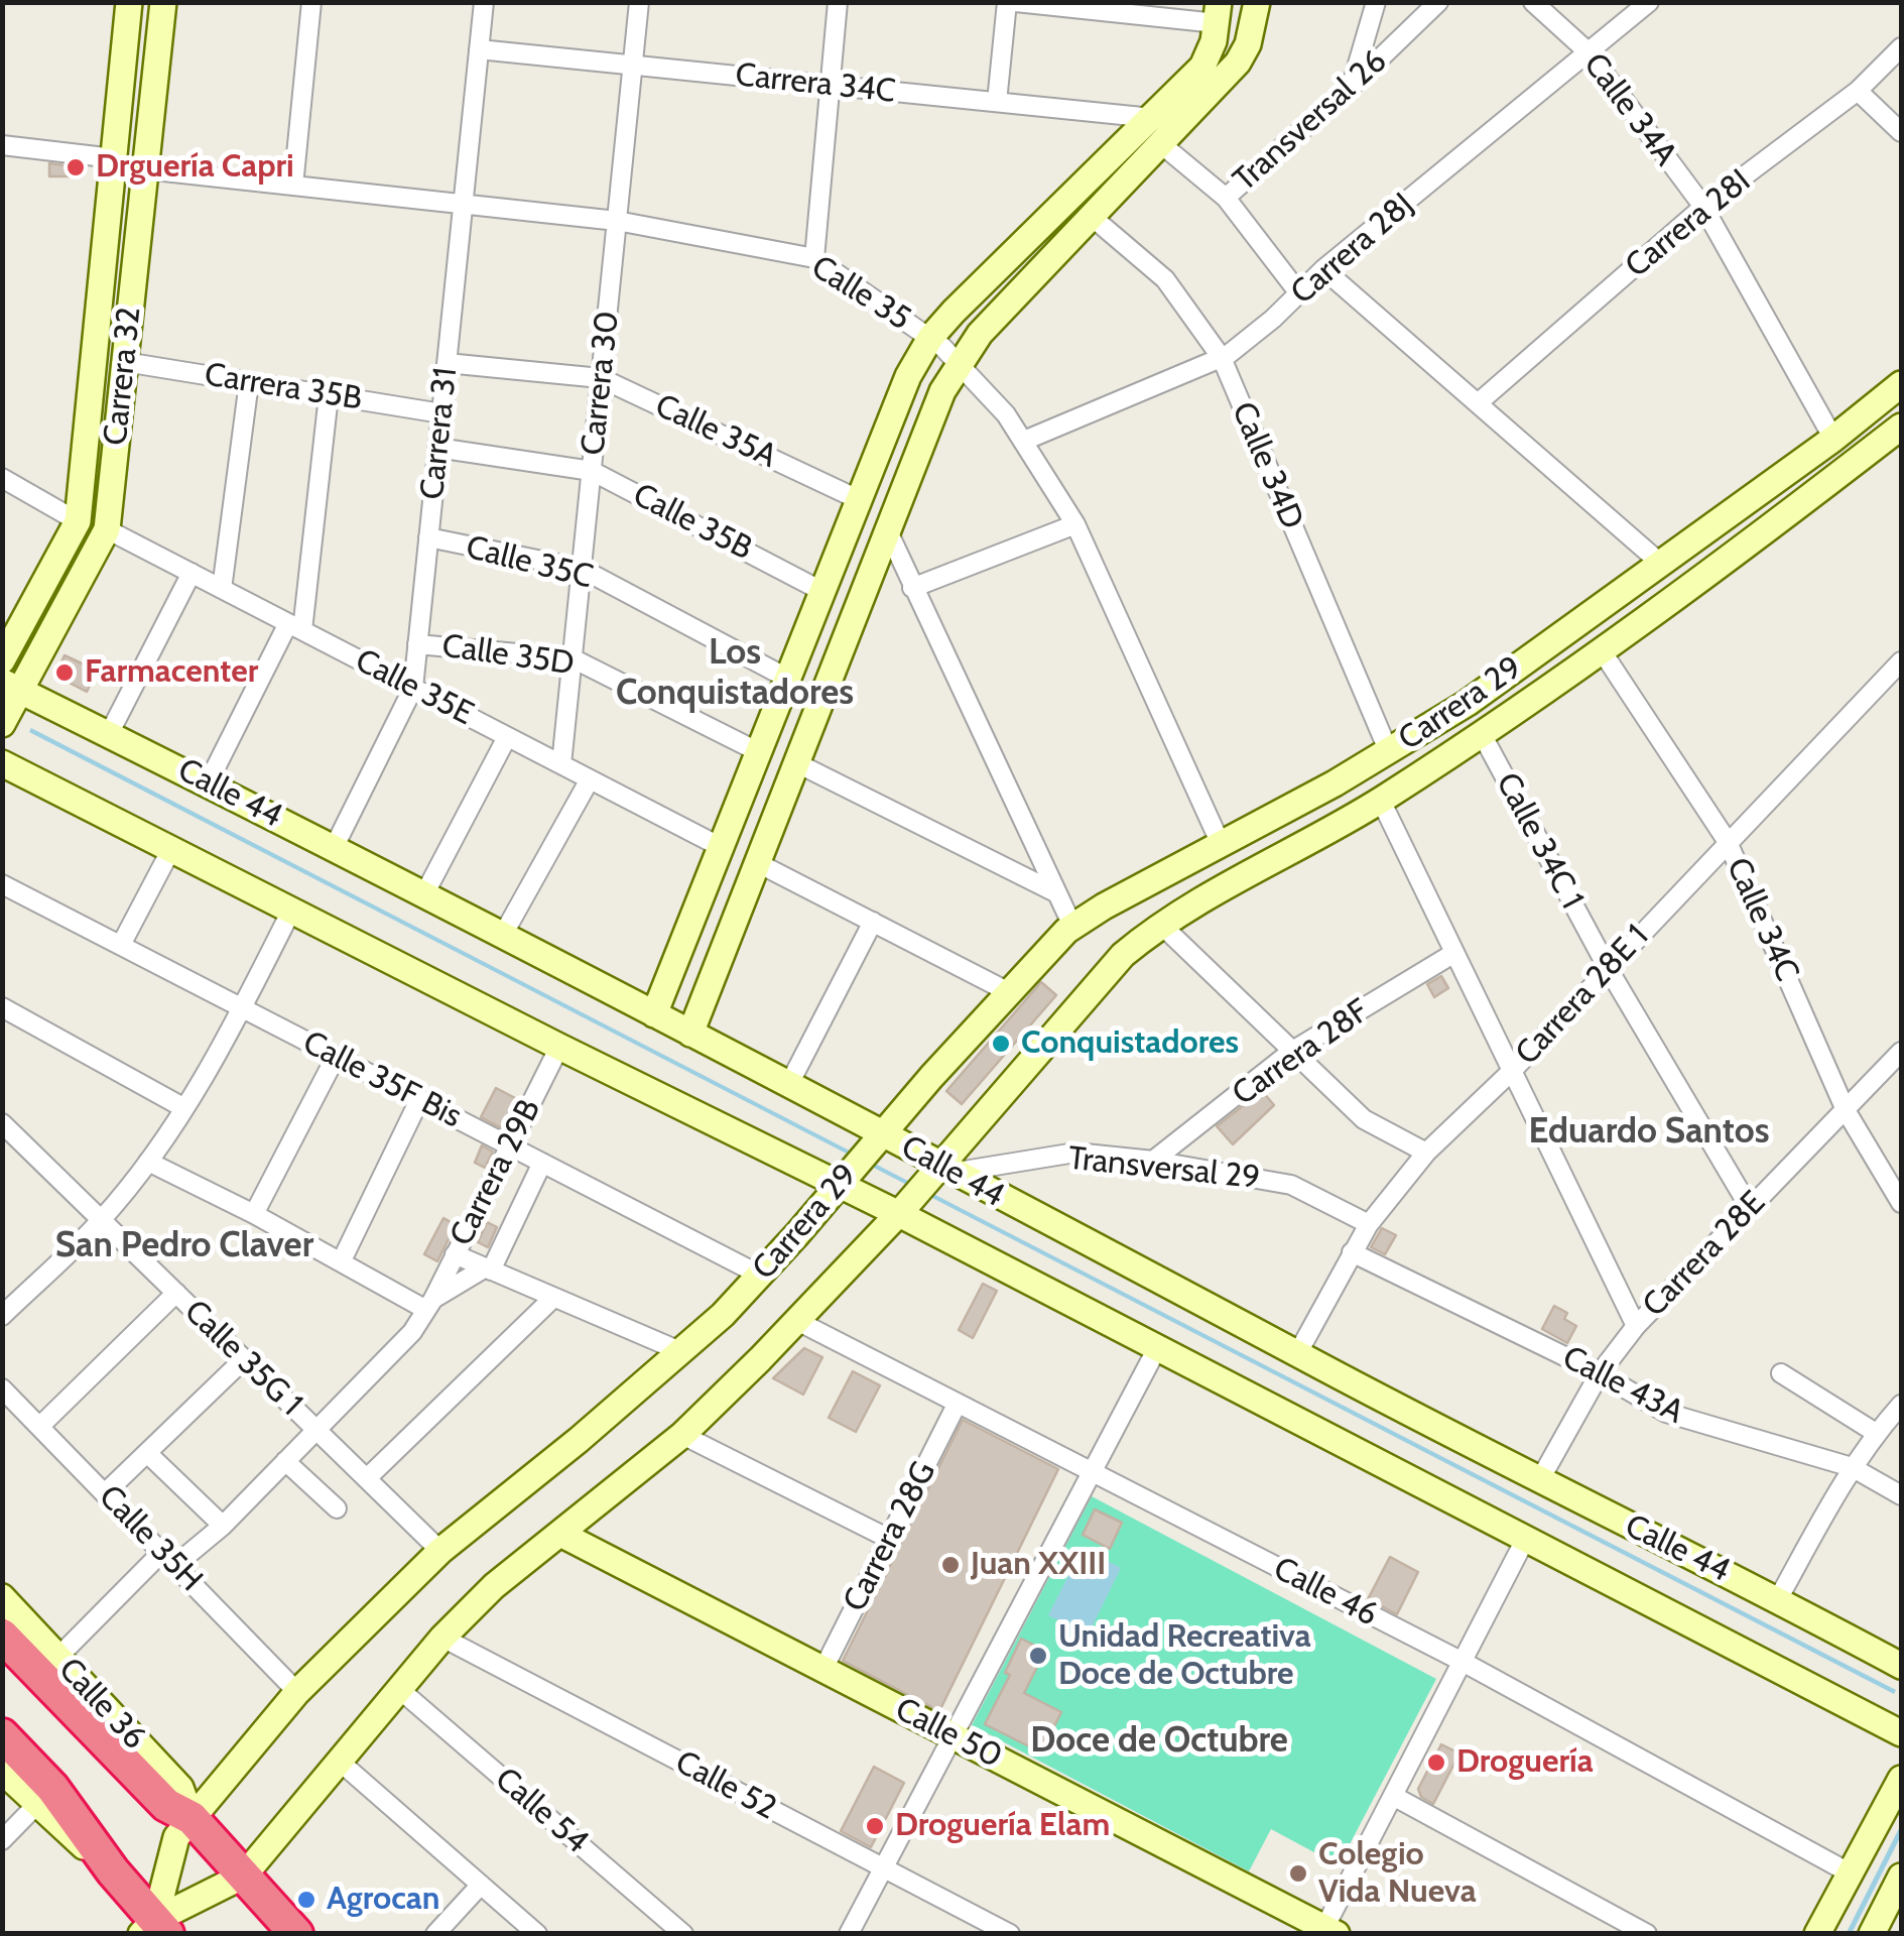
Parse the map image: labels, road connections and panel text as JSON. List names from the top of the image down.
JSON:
{
  "streets": {
    "main road": [
      "Carrera 32",
      "Carrera 29",
      "Calle 44",
      "Calle 36",
      "Calle 50"
    ],
    "street": [
      "Carrera 34C",
      "Calle 34A",
      "Transversal 26",
      "Carrera 28I",
      "Carrera 28J",
      "Calle 35",
      "Carrera 30",
      "Carrera 35B",
      "Calle 35A",
      "Carrera 31",
      "Calle 34D",
      "Calle 35B",
      "Calle 35C",
      "Calle 35D",
      "Calle 35E",
      "Calle 34C 1",
      "Calle 34C",
      "Carrera 28E 1",
      "Carrera 28F",
      "Calle 35F Bis",
      "Transversal 29",
      "Carrera 29B",
      "Carrera 28E",
      "Calle 35G 1",
      "Calle 43A",
      "Carrera 28G",
      "Calle 35H",
      "Calle 46",
      "Calle 52",
      "Calle 54"
    ]
  },
  "crossings": [
    ["Carrera 34C", "Carrera 30"],
    ["Carrera 34C", "Carrera 31"],
    ["Calle 34A", "Carrera 28I"],
    ["Calle 34A", "Carrera 28J"],
    ["Calle 34A", "Carrera 29"],
    ["Carrera 28J", "Calle 35"],
    ["Carrera 28J", "Calle 34D"],
    ["Calle 35", "Carrera 32"],
    ["Calle 35", "Carrera 30"],
    ["Calle 35", "Carrera 31"],
    ["Calle 35", "Carrera 29"],
    ["Carrera 32", "Carrera 35B"],
    ["Carrera 32", "Calle 35E"],
    ["Carrera 32", "Calle 44"],
    ["Carrera 30", "Calle 35A"],
    ["Carrera 30", "Calle 35B"],
    ["Carrera 30", "Calle 35C"],
    ["Carrera 30", "Calle 35D"],
    ["Carrera 30", "Calle 35E"],
    ["Carrera 35B", "Carrera 31"],
    ["Calle 35A", "Carrera 31"],
    ["Carrera 31", "Calle 35B"],
    ["Carrera 31", "Calle 35C"],
    ["Carrera 31", "Calle 35D"],
    ["Carrera 31", "Calle 35E"],
    ["Carrera 31", "Calle 44"],
    ["Calle 34D", "Carrera 29"],
    ["Carrera 29", "Calle 44"],
    ["Carrera 29", "Calle 34C 1"],
    ["Carrera 29", "Calle 34C"],
    ["Carrera 29", "Calle 35F Bis"],
    ["Carrera 29", "Transversal 29"],
    ["Carrera 29", "Calle 35G 1"],
    ["Carrera 29", "Calle 35H"],
    ["Carrera 29", "Calle 46"],
    ["Carrera 29", "Calle 36"],
    ["Carrera 29", "Calle 50"],
    ["Carrera 29", "Calle 52"],
    ["Carrera 29", "Calle 54"],
    ["Calle 44", "Carrera 28E 1"],
    ["Calle 44", "Transversal 29"],
    ["Calle 44", "Carrera 29B"],
    ["Calle 44", "Carrera 28E"],
    ["Calle 34C 1", "Carrera 28E 1"],
    ["Calle 34C 1", "Carrera 28E"],
    ["Calle 34C", "Carrera 28E 1"],
    ["Calle 34C", "Carrera 28E"],
    ["Carrera 28E 1", "Transversal 29"],
    ["Carrera 28E 1", "Calle 43A"],
    ["Carrera 28F", "Transversal 29"],
    ["Calle 35F Bis", "Carrera 29B"],
    ["Carrera 29B", "Calle 35G 1"],
    ["Carrera 29B", "Calle 35H"],
    ["Carrera 29B", "Calle 36"],
    ["Carrera 28E", "Calle 43A"],
    ["Carrera 28G", "Calle 46"],
    ["Carrera 28G", "Calle 50"]
  ],
  "districts": [
    "Los Conquistadores",
    "Eduardo Santos",
    "San Pedro Claver",
    "Doce de Octubre"
  ],
  "places": [
    "Drguería Capri",
    "Farmacenter",
    "Conquistadores",
    "Juan XXIII",
    "Unidad Recreativa Doce de Octubre",
    "Droguería",
    "Droguería Elam",
    "Colegio Vida Nueva",
    "Agrocan"
  ]
}
